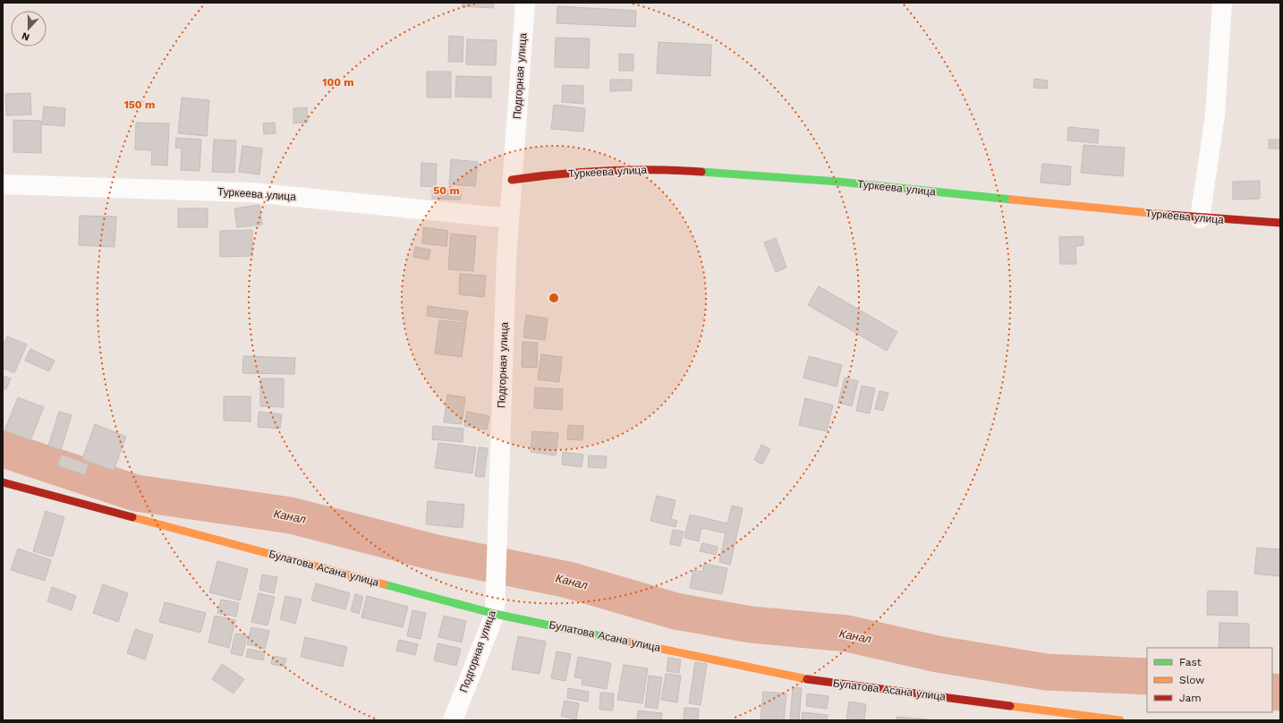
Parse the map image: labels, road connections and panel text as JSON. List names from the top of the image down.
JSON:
{
  "streets": {
    "street": ["Подгорная улица", "Туркеева улица", "Булатова Асана улица"]
  },
  "crossings": [
    ["Подгорная улица", "Туркеева улица"],
    ["Подгорная улица", "Булатова Асана улица"]
  ],
  "water": ["Канал"],
  "legend": ["Fast", "Slow", "Jam"],
  "north": "bottom",
  "rings": ["100 m", "150 m", "50 m"]
}
